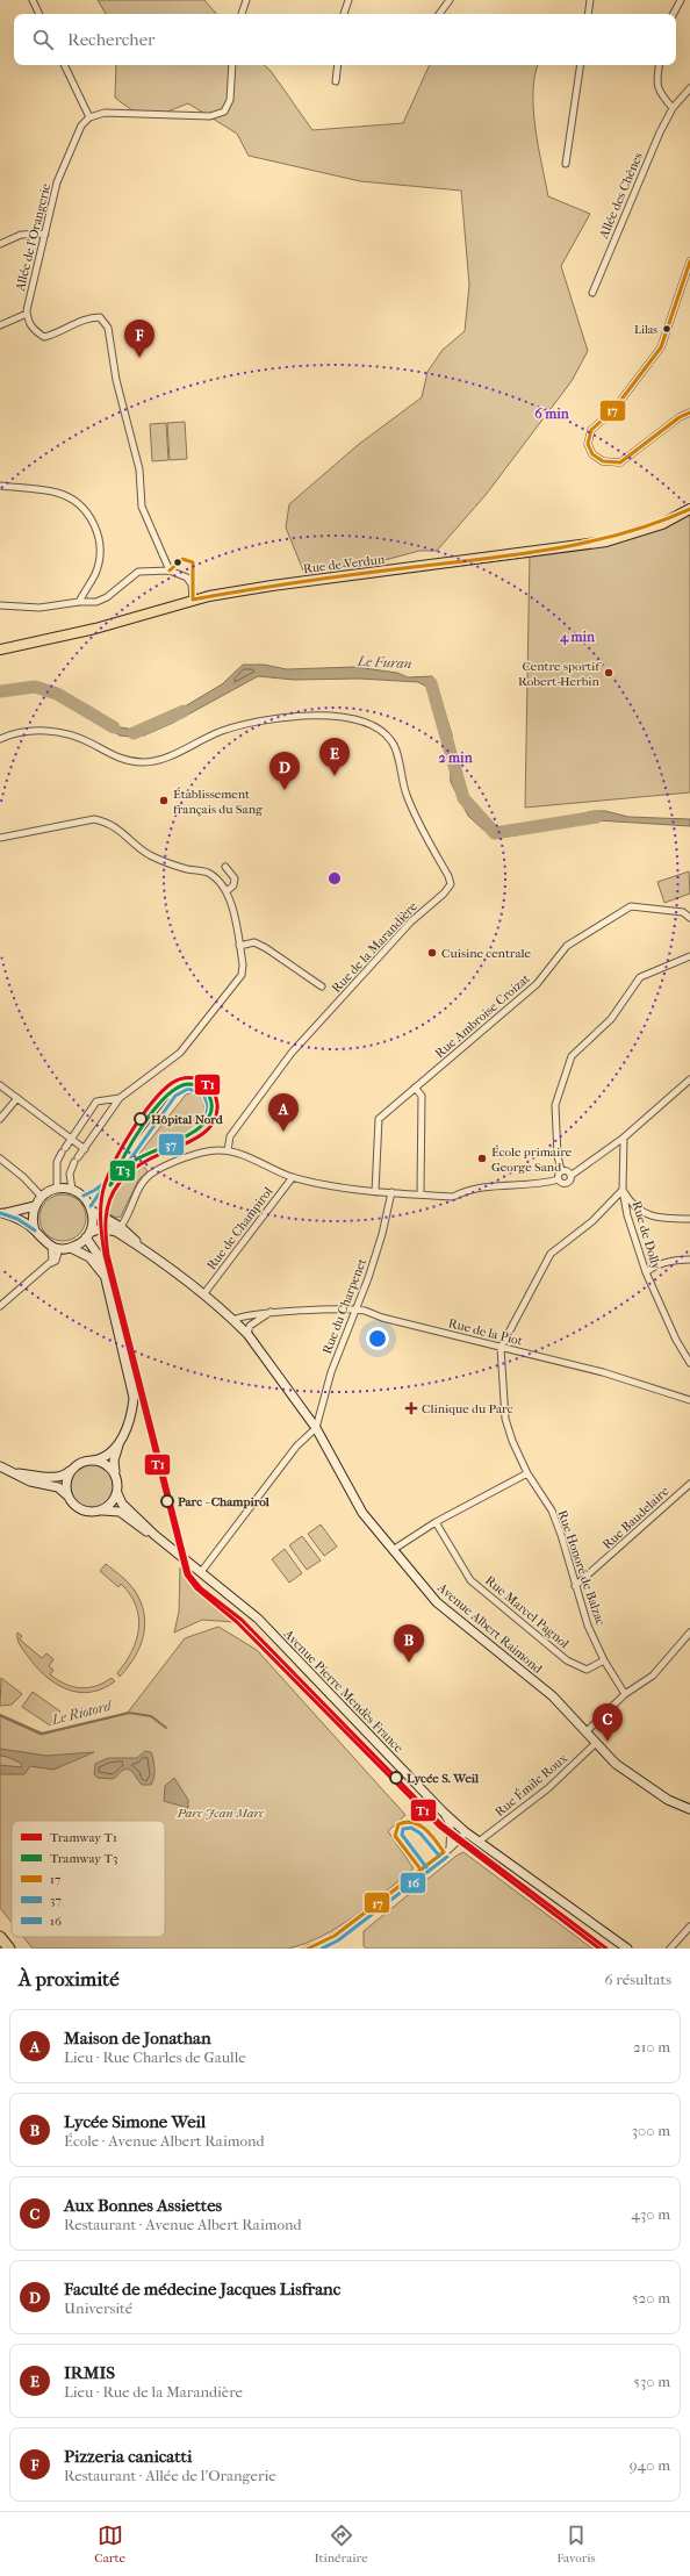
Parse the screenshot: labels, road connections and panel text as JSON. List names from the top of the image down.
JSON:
{
  "streets": {
    "main road": ["Rue de Verdun"],
    "street": [
      "Allée des Chênes",
      "Allée de l'Orangerie",
      "Rue de la Marandière",
      "Rue Ambroise Croizat",
      "Rue de Champirol",
      "Rue de Dolly",
      "Rue du Charpenet",
      "Rue de la Piot",
      "Rue Baudelaire",
      "Rue Honoré de Balzac",
      "Rue Marcel Pagnol",
      "Avenue Albert Raimond",
      "Avenue Pierre Mendès France",
      "Rue Émile Roux"
    ]
  },
  "crossings": [
    ["Rue de Champirol", "Avenue Albert Raimond"],
    ["Rue du Charpenet", "Rue de la Piot"],
    ["Rue du Charpenet", "Avenue Albert Raimond"],
    ["Rue de la Piot", "Rue Honoré de Balzac"],
    ["Rue de la Piot", "Avenue Albert Raimond"],
    ["Rue Baudelaire", "Rue Honoré de Balzac"],
    ["Rue Honoré de Balzac", "Rue Marcel Pagnol"],
    ["Avenue Albert Raimond", "Rue Émile Roux"],
    ["Avenue Pierre Mendès France", "Rue Émile Roux"]
  ],
  "water": ["Le Furan", "Le Riotord"],
  "parks": ["Parc Jean Marc"],
  "places": {
    "other": [
      "Lilas",
      "Centre sportif Robert-Herbin",
      "Établissement français du Sang",
      "Cuisine centrale",
      "Hôpital Nord",
      "École primaire George Sand",
      "Parc - Champirol",
      "Lycée S. Weil"
    ],
    "health": ["Clinique du Parc"]
  },
  "lines": [
    "transit line 17",
    "tram line T1",
    "tram line T3",
    "transit line 37",
    "transit line 16"
  ],
  "legend": [
    "Tramway T1",
    "Tramway T3",
    "17",
    "37",
    "16"
  ],
  "page": {
    "search": "Rechercher",
    "pins": [
      "F",
      "E",
      "D",
      "A",
      "B",
      "C"
    ],
    "heading": ["À proximité", "6 résultats"],
    "list": [
      {
        "mark": "A",
        "name": "Maison de Jonathan",
        "note": "Lieu · Rue Charles de Gaulle",
        "value": "210 m"
      },
      {
        "mark": "B",
        "name": "Lycée Simone Weil",
        "note": "École · Avenue Albert Raimond",
        "value": "300 m"
      },
      {
        "mark": "C",
        "name": "Aux Bonnes Assiettes",
        "note": "Restaurant · Avenue Albert Raimond",
        "value": "430 m"
      },
      {
        "mark": "D",
        "name": "Faculté de médecine Jacques Lisfranc",
        "note": "Université",
        "value": "520 m"
      },
      {
        "mark": "E",
        "name": "IRMIS",
        "note": "Lieu · Rue de la Marandière",
        "value": "530 m"
      },
      {
        "mark": "F",
        "name": "Pizzeria canicatti",
        "note": "Restaurant · Allée de l'Orangerie",
        "value": "940 m"
      }
    ],
    "nav": ["Carte", "Itinéraire", "Favoris"]
  },
  "rings": ["6 min", "4 min", "2 min"]
}
